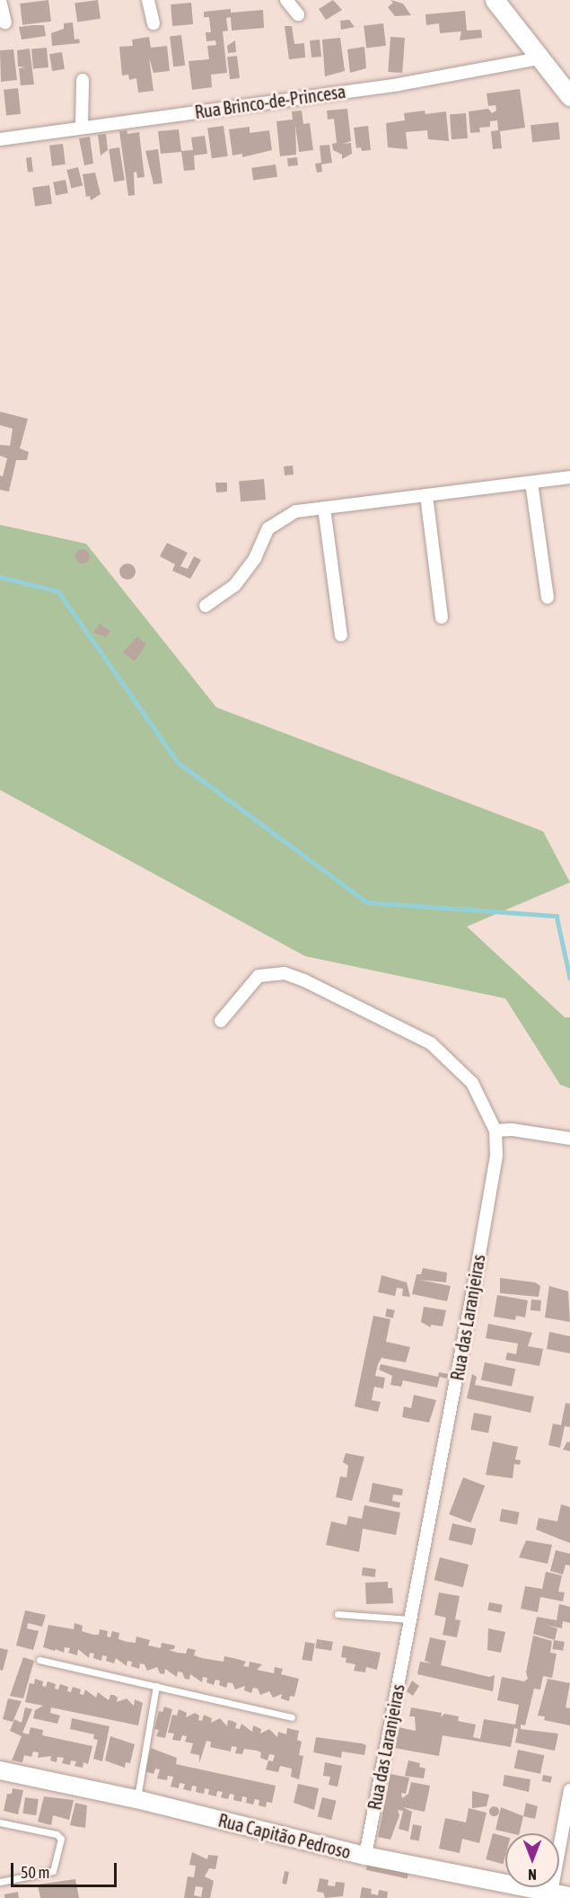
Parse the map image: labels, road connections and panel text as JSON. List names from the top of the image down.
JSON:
{
  "streets": {
    "street": ["Rua Brinco-de-Princesa", "Rua das Laranjeiras", "Rua Capitão Pedroso"]
  },
  "crossings": [
    ["Rua das Laranjeiras", "Rua Capitão Pedroso"]
  ],
  "scale_bar": "50 m",
  "north": "bottom"
}
